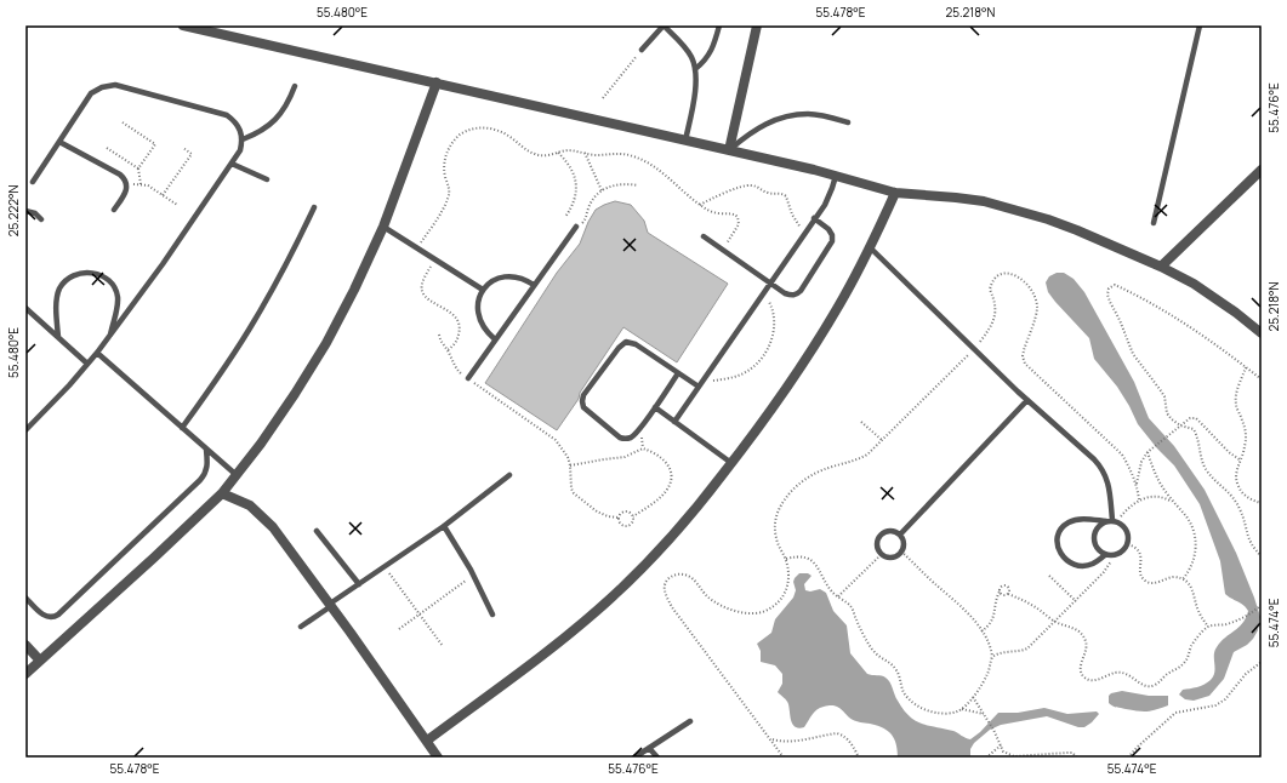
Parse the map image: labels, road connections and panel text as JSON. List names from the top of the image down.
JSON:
{
  "coordinates": [
    "55.480°E",
    "55.478°E",
    "25.218°N",
    "55.476°E",
    "25.222°N",
    "55.474°E"
  ]
}
